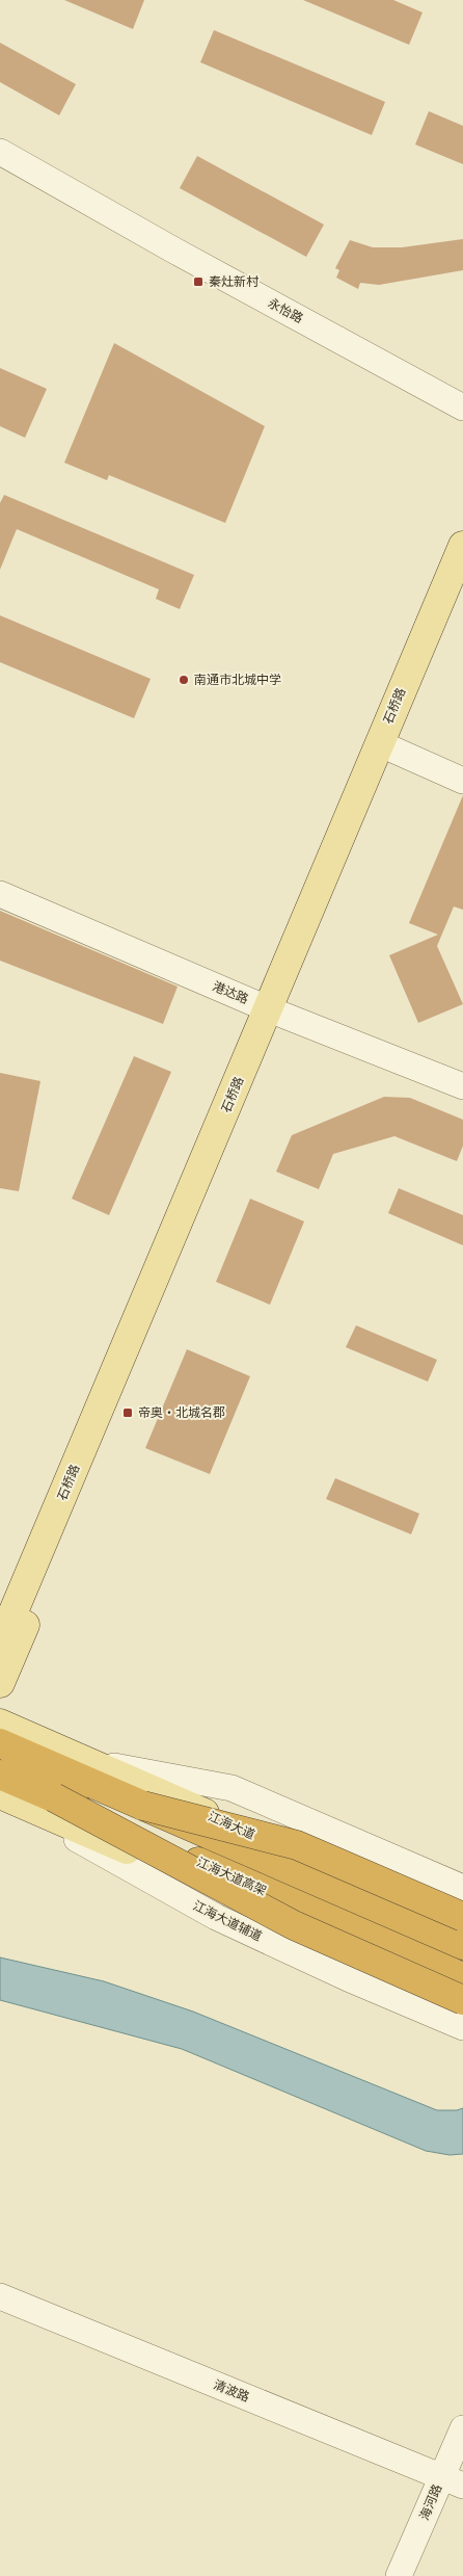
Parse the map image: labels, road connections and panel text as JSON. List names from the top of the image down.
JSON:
{
  "streets": {
    "highway": ["江海大道高架"],
    "main road": ["石桥路", "江海大道"],
    "street": [
      "永怡路",
      "港达路",
      "江海大道辅道",
      "清波路",
      "海河路"
    ]
  },
  "crossings": [
    ["石桥路", "港达路"],
    ["江海大道高架", "江海大道辅道"],
    ["清波路", "海河路"]
  ],
  "places": {
    "transit": ["秦灶新村", "帝奥·北城名郡"],
    "other": ["南通市北城中学"]
  }
}
